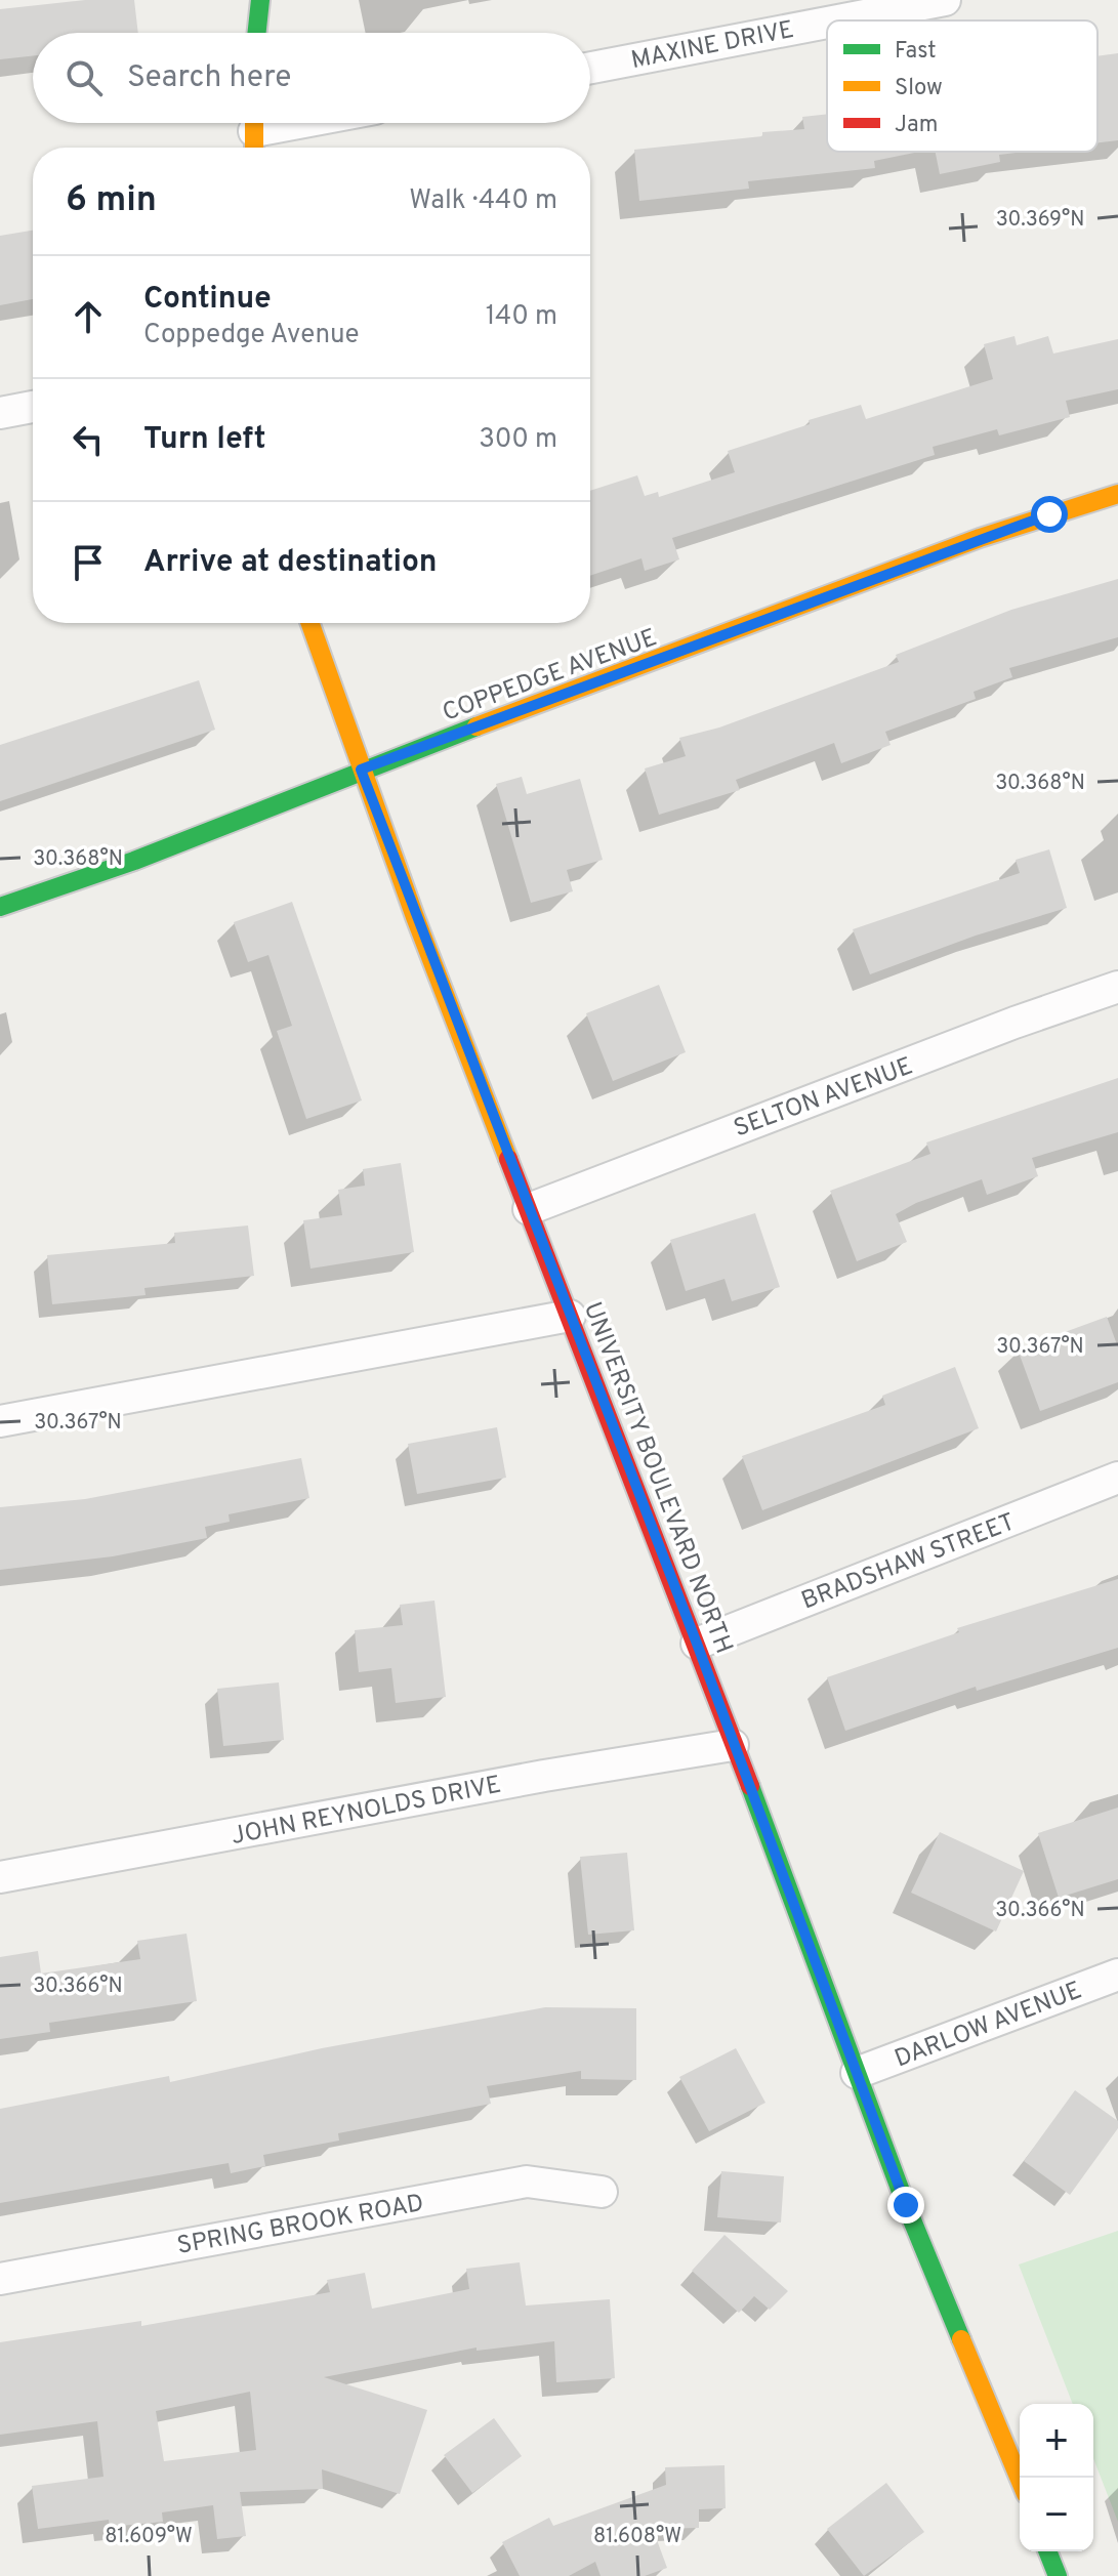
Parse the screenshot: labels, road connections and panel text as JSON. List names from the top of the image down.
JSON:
{
  "streets": {
    "street": [
      "MAXINE DRIVE",
      "COPPEDGE AVENUE",
      "SELTON AVENUE",
      "UNIVERSITY BOULEVARD NORTH",
      "BRADSHAW STREET",
      "JOHN REYNOLDS DRIVE",
      "DARLOW AVENUE",
      "SPRING BROOK ROAD"
    ]
  },
  "crossings": [
    ["COPPEDGE AVENUE", "UNIVERSITY BOULEVARD NORTH"],
    ["SELTON AVENUE", "UNIVERSITY BOULEVARD NORTH"],
    ["UNIVERSITY BOULEVARD NORTH", "BRADSHAW STREET"],
    ["UNIVERSITY BOULEVARD NORTH", "JOHN REYNOLDS DRIVE"],
    ["UNIVERSITY BOULEVARD NORTH", "DARLOW AVENUE"]
  ],
  "legend": ["Fast", "Slow", "Jam"],
  "page": {
    "search": "Search here",
    "heading": ["6 min", "Walk · 440 m"],
    "list": [
      ["Continue", "Coppedge Avenue", "140 m"],
      ["Turn left", "300 m"],
      "Arrive at destination"
    ],
    "map_buttons": ["+", "−"]
  },
  "coordinates": [
    "30.369°N",
    "30.368°N",
    "30.367°N",
    "30.366°N",
    "81.609°W",
    "81.608°W"
  ]
}
